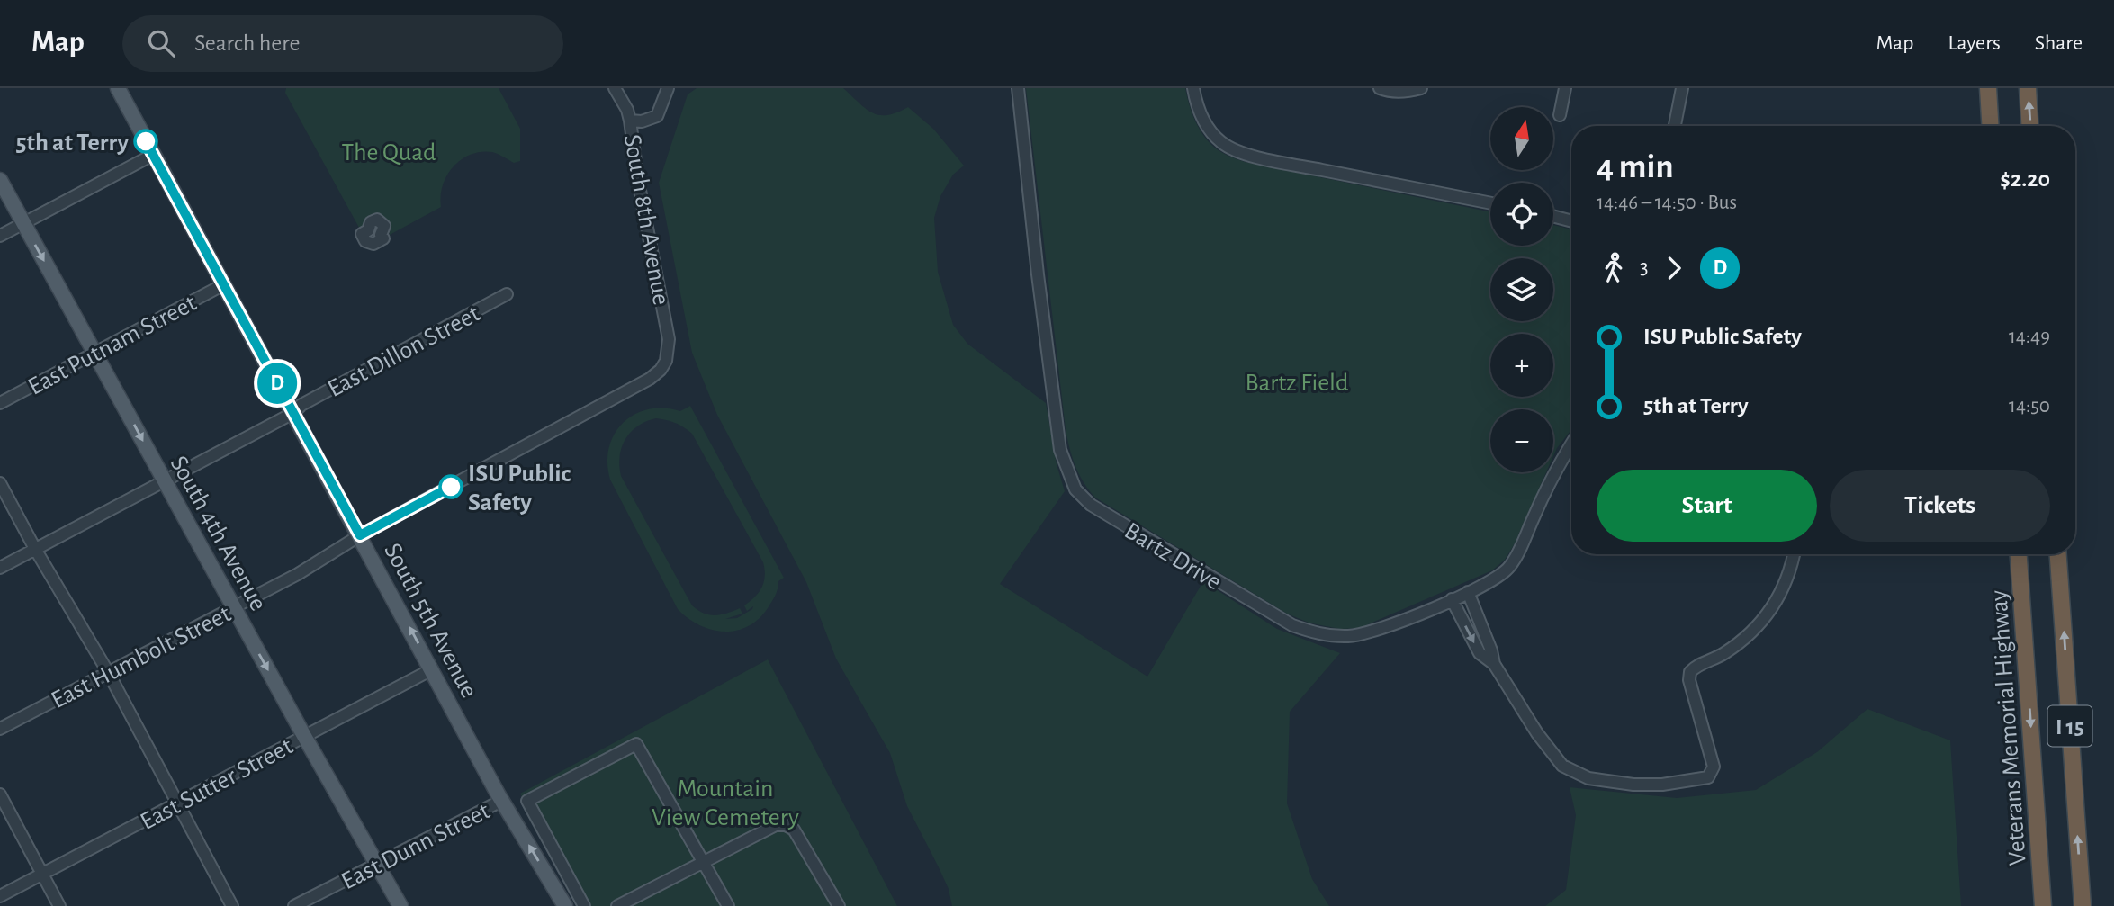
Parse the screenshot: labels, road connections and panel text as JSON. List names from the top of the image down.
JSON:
{
  "streets": {
    "highway": ["I 15", "Veterans Memorial Highway"],
    "main road": ["South 4th Avenue", "South 5th Avenue"],
    "street": [
      "South 8th Avenue",
      "East Putnam Street",
      "East Dillon Street",
      "Bartz Drive",
      "East Humbolt Street",
      "East Sutter Street",
      "East Dunn Street"
    ]
  },
  "crossings": [
    ["South 8th Avenue", "East Humbolt Street"],
    ["East Putnam Street", "South 4th Avenue"],
    ["East Putnam Street", "South 5th Avenue"],
    ["East Dillon Street", "South 4th Avenue"],
    ["East Dillon Street", "South 5th Avenue"],
    ["South 4th Avenue", "East Humbolt Street"],
    ["South 4th Avenue", "East Sutter Street"],
    ["South 4th Avenue", "East Dunn Street"],
    ["South 5th Avenue", "East Humbolt Street"],
    ["South 5th Avenue", "East Sutter Street"],
    ["South 5th Avenue", "East Dunn Street"]
  ],
  "one_way": ["South 4th Avenue"],
  "parks": ["The Quad", "Bartz Field", "Mountain View Cemetery"],
  "places": ["5th at Terry", "ISU Public Safety"],
  "lines": ["bus line D"],
  "north": "top",
  "page": {
    "header": "Map",
    "search": "Search here",
    "nav": ["Map", "Layers", "Share"],
    "on_map": "D",
    "map_buttons": ["+", "−"],
    "heading": ["4 min", "14:46 – 14:50 · Bus", "$2.20"],
    "legs": ["3", "D"],
    "list": [
      {
        "name": "ISU Public Safety",
        "value": "14:49"
      },
      {
        "name": "5th at Terry",
        "value": "14:50"
      }
    ],
    "buttons": ["Start", "Tickets"]
  }
}
